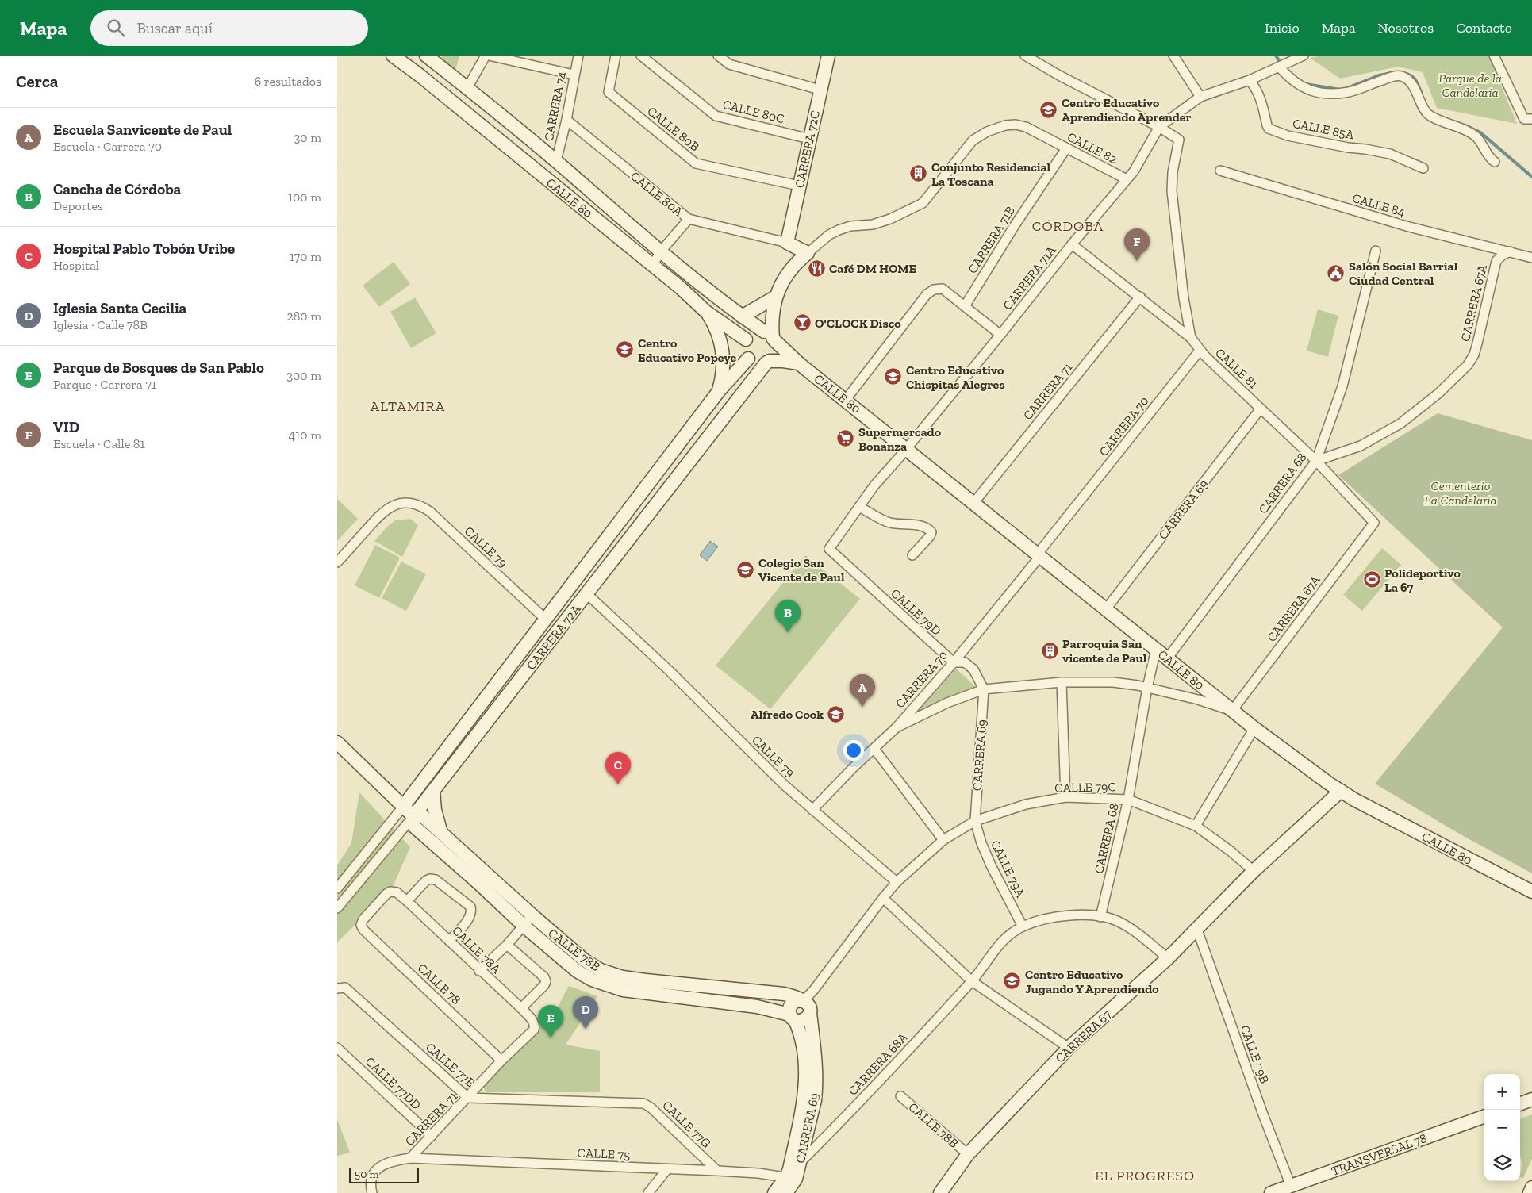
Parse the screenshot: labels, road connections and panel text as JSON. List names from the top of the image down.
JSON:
{
  "streets": {
    "main road": [
      "CARRERA 72C",
      "CALLE 80A",
      "CALLE 80",
      "CARRERA 69",
      "CARRERA 72A",
      "CALLE 78B",
      "CARRERA 67",
      "TRANSVERSAL 78"
    ],
    "street": [
      "CARRERA 74",
      "CALLE 80C",
      "CALLE 80B",
      "CALLE 85A",
      "CALLE 82",
      "CALLE 84",
      "CARRERA 71B",
      "CARRERA 71A",
      "CARRERA 67A",
      "CALLE 81",
      "CARRERA 71",
      "CARRERA 70",
      "CARRERA 68",
      "CALLE 79",
      "CALLE 79D",
      "CALLE 79C",
      "CALLE 79A",
      "CALLE 78A",
      "CALLE 78",
      "CALLE 79B",
      "CARRERA 68A",
      "CALLE 77E",
      "CALLE 77DD",
      "CALLE 77G",
      "CALLE 75"
    ]
  },
  "crossings": [
    ["CARRERA 74", "CALLE 80A"],
    ["CARRERA 74", "CALLE 80"],
    ["CALLE 80C", "CARRERA 72C"],
    ["CALLE 80B", "CARRERA 72C"],
    ["CALLE 85A", "CARRERA 71A"],
    ["CALLE 82", "CALLE 80A"],
    ["CALLE 82", "CARRERA 71B"],
    ["CALLE 82", "CARRERA 71A"],
    ["CARRERA 72C", "CALLE 80A"],
    ["CALLE 80", "CARRERA 71A"],
    ["CALLE 80", "CARRERA 67A"],
    ["CALLE 80", "CARRERA 71"],
    ["CALLE 80", "CARRERA 70"],
    ["CALLE 80", "CARRERA 68"],
    ["CALLE 80", "CARRERA 69"],
    ["CALLE 80", "CARRERA 72A"],
    ["CALLE 80", "CARRERA 67"],
    ["CALLE 84", "CARRERA 67A"],
    ["CARRERA 71A", "CALLE 81"],
    ["CARRERA 71A", "CALLE 79D"],
    ["CARRERA 67A", "CALLE 81"],
    ["CARRERA 67A", "CARRERA 68"],
    ["CALLE 81", "CARRERA 71"],
    ["CALLE 81", "CARRERA 70"],
    ["CALLE 81", "CARRERA 68"],
    ["CALLE 81", "CARRERA 69"],
    ["CARRERA 71", "CALLE 78A"],
    ["CARRERA 71", "CALLE 78"],
    ["CARRERA 71", "CALLE 77E"],
    ["CARRERA 71", "CALLE 77DD"],
    ["CARRERA 71", "CALLE 75"],
    ["CARRERA 70", "CALLE 79"],
    ["CARRERA 70", "CALLE 79D"],
    ["CARRERA 68", "CALLE 79C"],
    ["CARRERA 69", "CALLE 79"],
    ["CARRERA 69", "CALLE 79D"],
    ["CARRERA 69", "CALLE 79C"],
    ["CARRERA 69", "CALLE 79A"],
    ["CARRERA 69", "CALLE 78B"],
    ["CARRERA 69", "CARRERA 68A"],
    ["CARRERA 69", "CALLE 75"],
    ["CALLE 79", "CARRERA 72A"],
    ["CALLE 79", "CALLE 79C"],
    ["CARRERA 72A", "CALLE 78B"],
    ["CALLE 79C", "CALLE 79A"],
    ["CALLE 79C", "CARRERA 67"],
    ["CALLE 78A", "CALLE 78"],
    ["CALLE 78B", "CARRERA 67"],
    ["CARRERA 67", "CALLE 79B"],
    ["CALLE 79B", "TRANSVERSAL 78"],
    ["CALLE 77E", "CALLE 77G"],
    ["CALLE 77G", "CALLE 75"]
  ],
  "districts": ["CÓRDOBA", "ALTAMIRA", "EL PROGRESO"],
  "parks": ["Parque de la Candelaria", "Cementerio La Candelaria"],
  "places": {
    "school or university": [
      "Centro Educativo Aprendiendo Aprender",
      "Centro Educativo Popeye",
      "Centro Educativo Chispitas Alegres",
      "Colegio San Vicente de Paul",
      "Alfredo Cook",
      "Centro Educativo Jugando Y Aprendiendo"
    ],
    "building": ["Conjunto Residencial La Toscana", "Parroquia San vicente de Paul"],
    "restaurant": ["Café DM HOME"],
    "public building": ["Salón Social Barrial Ciudad Central"],
    "bar": ["O'CLOCK Disco"],
    "supermarket": ["Supermercado Bonanza"],
    "sports": ["Polideportivo La 67"]
  },
  "scale_bar": "50 m",
  "page": {
    "header": "Mapa",
    "search": "Buscar aquí",
    "nav": [
      "Inicio",
      "Mapa",
      "Nosotros",
      "Contacto"
    ],
    "heading": ["Cerca", "6 resultados"],
    "list": [
      {
        "mark": "A",
        "name": "Escuela Sanvicente de Paul",
        "note": "Escuela · Carrera 70",
        "value": "30 m"
      },
      {
        "mark": "B",
        "name": "Cancha de Córdoba",
        "note": "Deportes",
        "value": "100 m"
      },
      {
        "mark": "C",
        "name": "Hospital Pablo Tobón Uribe",
        "note": "Hospital",
        "value": "170 m"
      },
      {
        "mark": "D",
        "name": "Iglesia Santa Cecilia",
        "note": "Iglesia · Calle 78B",
        "value": "280 m"
      },
      {
        "mark": "E",
        "name": "Parque de Bosques de San Pablo",
        "note": "Parque · Carrera 71",
        "value": "300 m"
      },
      {
        "mark": "F",
        "name": "VID",
        "note": "Escuela · Calle 81",
        "value": "410 m"
      }
    ],
    "pins": [
      "F",
      "B",
      "A",
      "C",
      "D",
      "E"
    ],
    "map_buttons": ["+", "−"],
    "scale": "50 m"
  }
}
